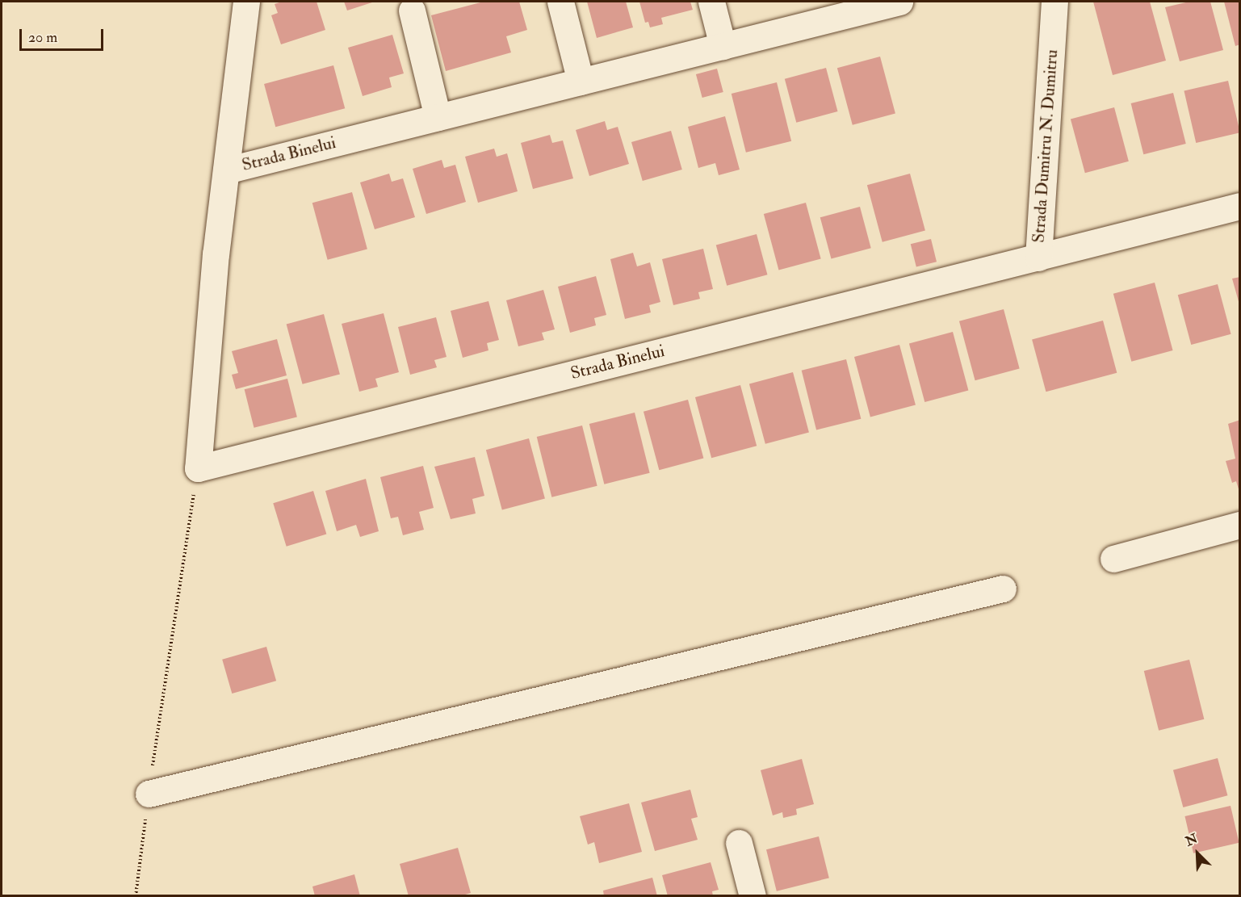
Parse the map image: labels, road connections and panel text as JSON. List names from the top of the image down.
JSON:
{
  "streets": {
    "street": ["Strada Dumitru N. Dumitru", "Strada Binelui"]
  },
  "crossings": [
    ["Strada Dumitru N. Dumitru", "Strada Binelui"]
  ],
  "scale_bar": "20 m",
  "north": "top left"
}
